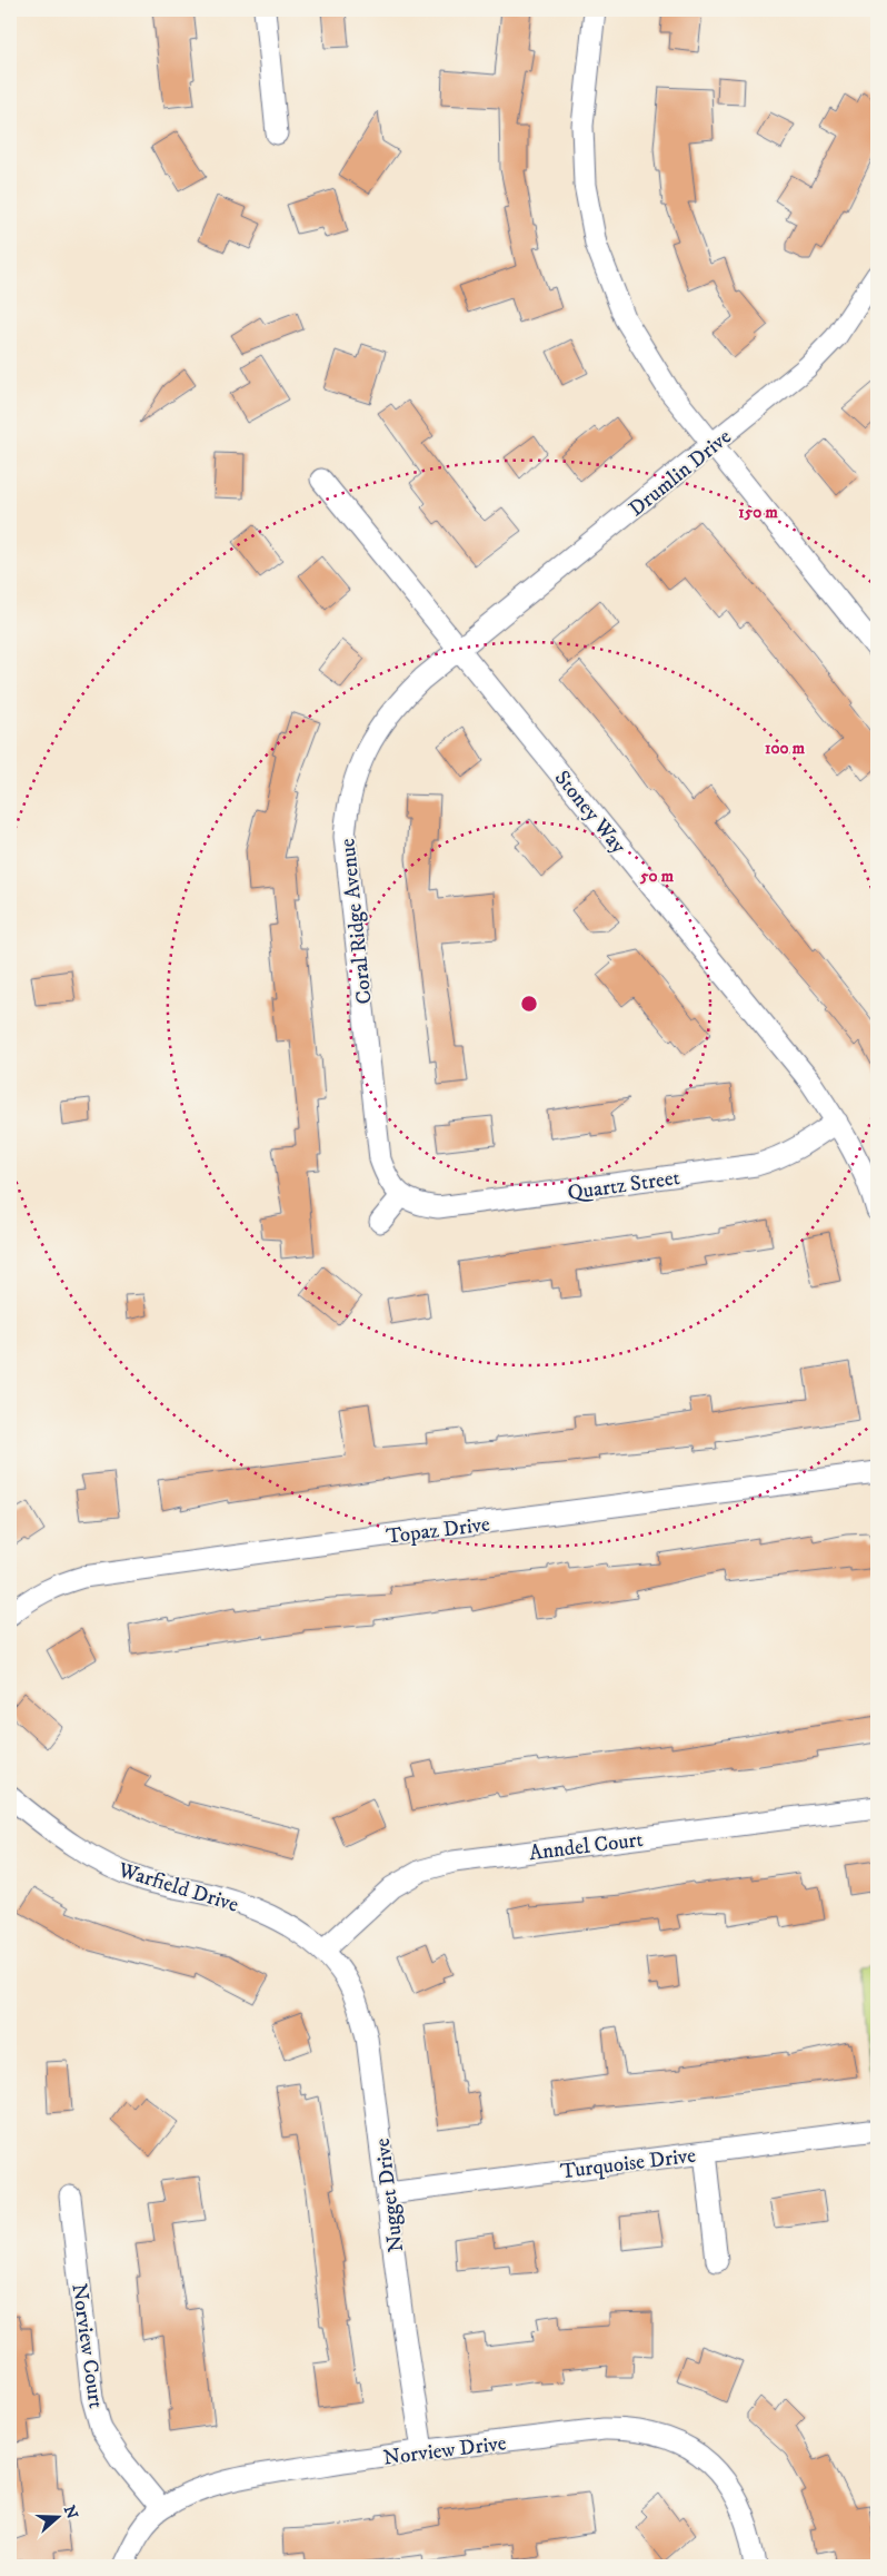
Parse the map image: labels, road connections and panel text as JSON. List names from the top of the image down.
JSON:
{
  "streets": {
    "street": [
      "Drumlin Drive",
      "Stoney Way",
      "Coral Ridge Avenue",
      "Quartz Street",
      "Topaz Drive",
      "Anndel Court",
      "Warfield Drive",
      "Turquoise Drive",
      "Nugget Drive",
      "Norview Court",
      "Norview Drive"
    ]
  },
  "crossings": [
    ["Drumlin Drive", "Stoney Way"],
    ["Drumlin Drive", "Coral Ridge Avenue"],
    ["Stoney Way", "Coral Ridge Avenue"],
    ["Stoney Way", "Quartz Street"],
    ["Coral Ridge Avenue", "Quartz Street"],
    ["Anndel Court", "Warfield Drive"],
    ["Anndel Court", "Nugget Drive"],
    ["Warfield Drive", "Nugget Drive"],
    ["Turquoise Drive", "Nugget Drive"],
    ["Nugget Drive", "Norview Drive"],
    ["Norview Court", "Norview Drive"]
  ],
  "north": "right",
  "rings": ["150 m", "100 m", "50 m"]
}
